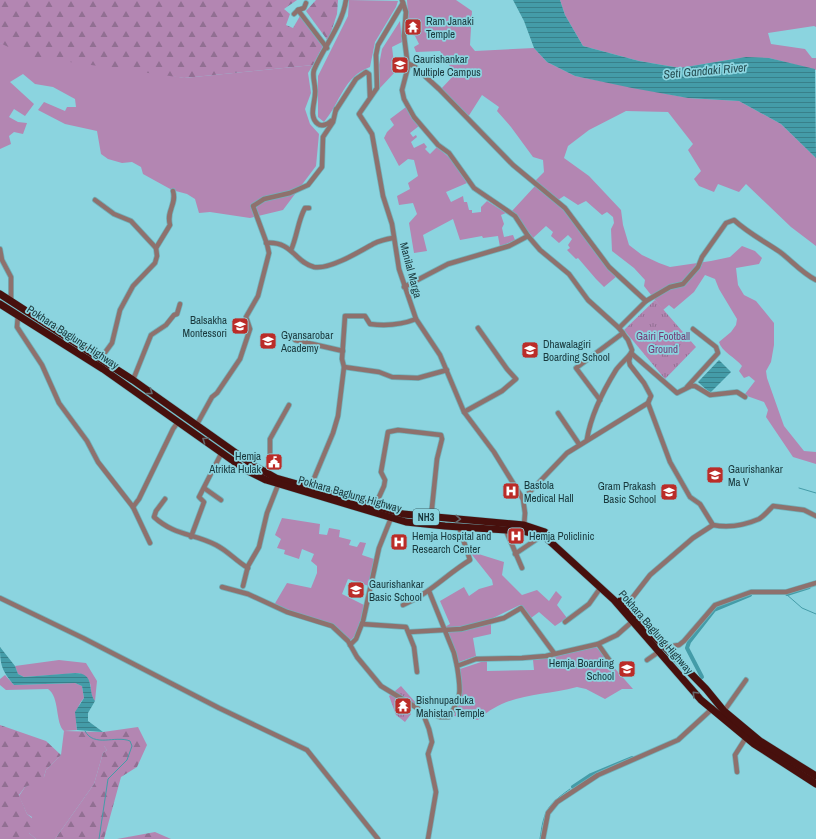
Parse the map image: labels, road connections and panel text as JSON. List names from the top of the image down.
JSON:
{
  "streets": {
    "highway": ["Pokhara Baglung Highway", "NH3"],
    "street": ["Manilal Marga"]
  },
  "crossings": [
    ["Manilal Marga", "Pokhara Baglung Highway"]
  ],
  "water": ["Seti Gandaki River"],
  "parks": ["Gairi Football Ground"],
  "places": {
    "temple": ["Ram Janaki Temple", "Bishnupaduka Mahistan Temple"],
    "school or university": [
      "Gaurishankar Multiple Campus",
      "Balsakha Montessori",
      "Gyansarobar Academy",
      "Dhawalagiri Boarding School",
      "Gaurishankar Ma V",
      "Gram Prakash Basic School",
      "Gaurishankar Basic School",
      "Hemja Boarding School"
    ],
    "public building": ["Hemja Atrikta Hulak"],
    "hospital": ["Bastola Medical Hall", "Hemja Policlinic", "Hemja Hospital and Research Center"]
  }
}
